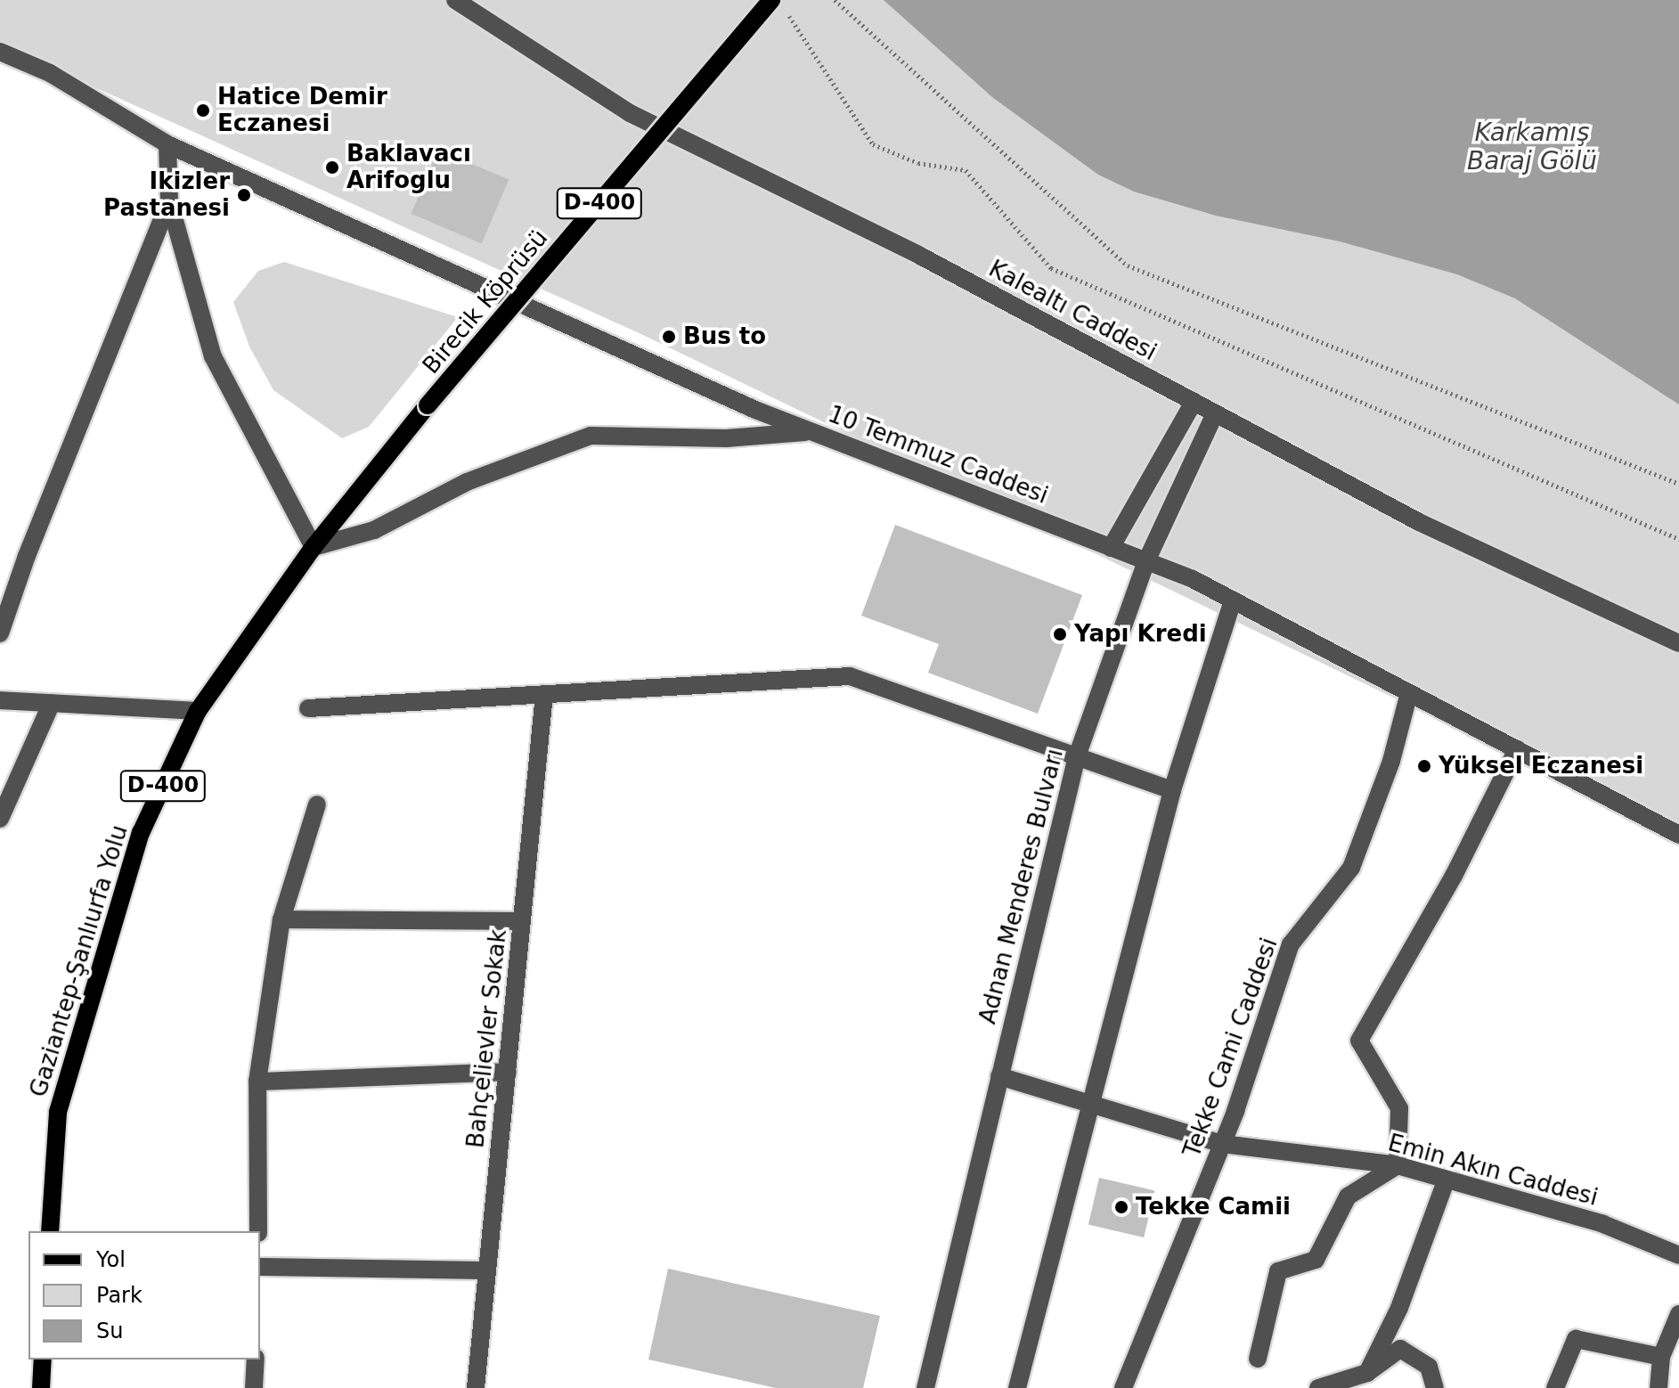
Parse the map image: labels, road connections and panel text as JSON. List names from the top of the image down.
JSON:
{
  "streets": {
    "main road": ["D-400", "Birecik Köprüsü", "Gaziantep-Şanlıurfa Yolu"],
    "street": [
      "Kalealtı Caddesi",
      "10 Temmuz Caddesi",
      "Adnan Menderes Bulvarı",
      "Bahçelievler Sokak",
      "Tekke Cami Caddesi",
      "Emin Akın Caddesi"
    ]
  },
  "crossings": [
    ["Birecik Köprüsü", "Gaziantep-Şanlıurfa Yolu"],
    ["Kalealtı Caddesi", "Adnan Menderes Bulvarı"],
    ["10 Temmuz Caddesi", "Adnan Menderes Bulvarı"],
    ["10 Temmuz Caddesi", "Tekke Cami Caddesi"],
    ["Adnan Menderes Bulvarı", "Emin Akın Caddesi"],
    ["Tekke Cami Caddesi", "Emin Akın Caddesi"]
  ],
  "water": ["Karkamış Baraj Gölü"],
  "places": [
    "Hatice Demir Eczanesi",
    "Baklavacı Arifoglu",
    "Ikizler Pastanesi",
    "Bus to",
    "Yapı Kredi",
    "Yüksel Eczanesi",
    "Tekke Camii"
  ],
  "legend": ["Yol", "Park", "Su"]
}
